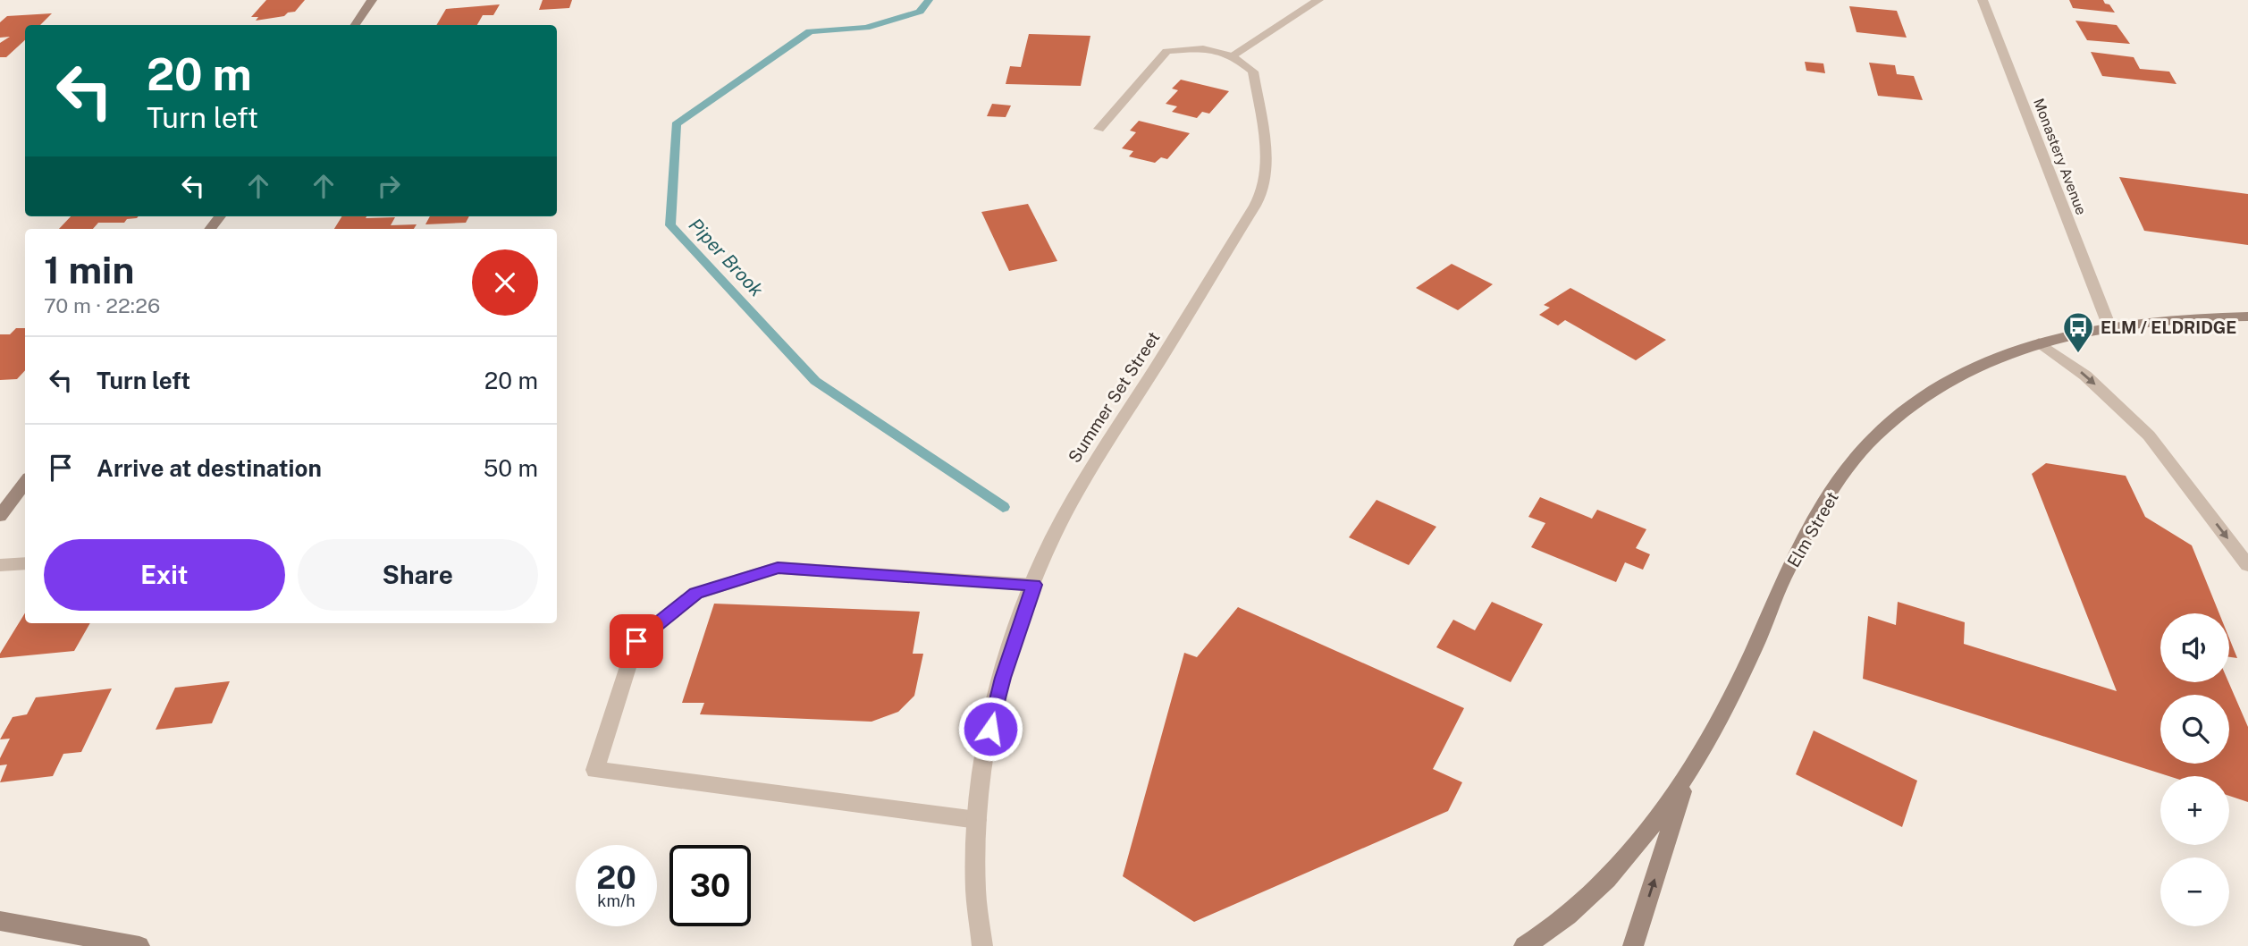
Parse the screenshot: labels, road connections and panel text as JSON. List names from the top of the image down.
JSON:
{
  "streets": {
    "main road": ["Elm Street"],
    "street": ["Monastery Avenue", "Summer Set Street"]
  },
  "crossings": [
    ["Monastery Avenue", "Elm Street"]
  ],
  "water": ["Piper Brook"],
  "places": {
    "bus stop": ["ELM / ELDRIDGE"]
  },
  "page": {
    "turn": ["20 m", "Turn left"],
    "heading": ["1 min", "70 m · 22:26"],
    "list": [
      {
        "name": "Turn left",
        "value": "20 m"
      },
      {
        "name": "Arrive at destination",
        "value": "50 m"
      }
    ],
    "buttons": ["Exit", "Share"],
    "map_buttons": ["+", "−"],
    "speed": "20 km/h",
    "limit": "30"
  }
}
